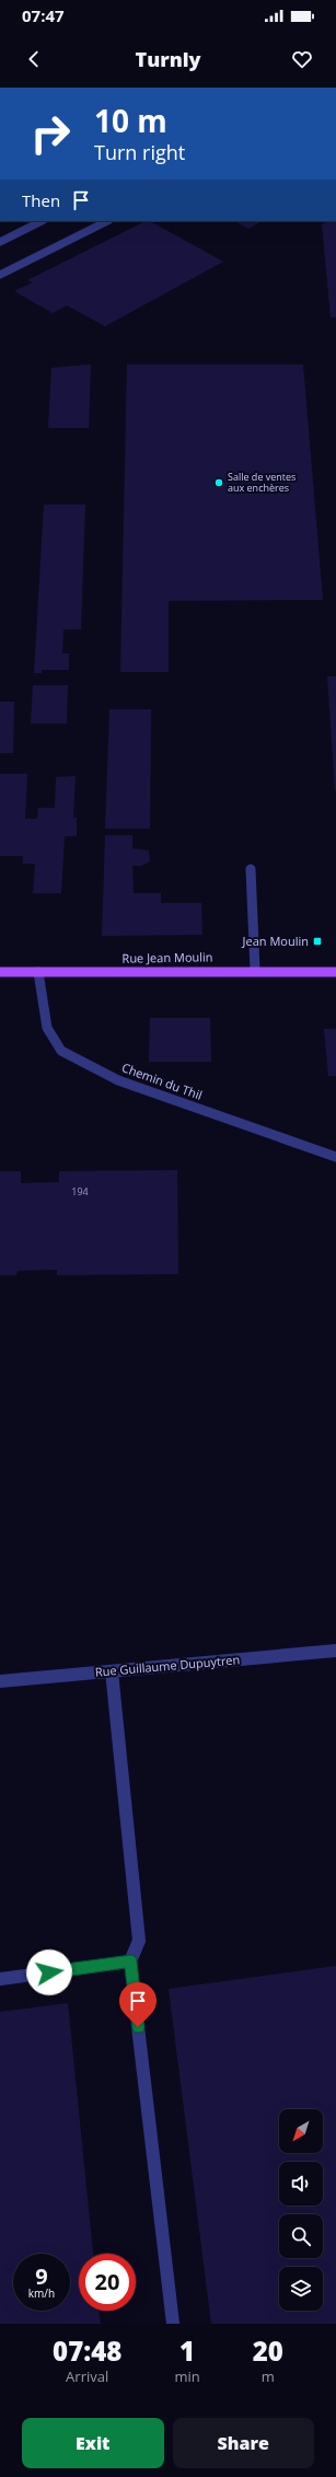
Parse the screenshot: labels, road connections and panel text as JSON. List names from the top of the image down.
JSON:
{
  "streets": {
    "main road": ["Rue Jean Moulin"],
    "street": ["Chemin du Thil", "Rue Guillaume Dupuytren"]
  },
  "crossings": [
    ["Rue Jean Moulin", "Chemin du Thil"]
  ],
  "places": {
    "other": ["Salle de ventes aux enchères"],
    "transit": ["Jean Moulin"]
  },
  "house_numbers": ["194"],
  "north": "bottom left",
  "page": {
    "status": "07:47",
    "header": "Turnly",
    "turn": ["10 m", "Turn right"],
    "then": "Then",
    "speed": "9 km/h",
    "limit": "20",
    "eta": [
      "07:48",
      "Arrival",
      "1",
      "min",
      "20",
      "m"
    ],
    "buttons": ["Exit", "Share"]
  }
}
